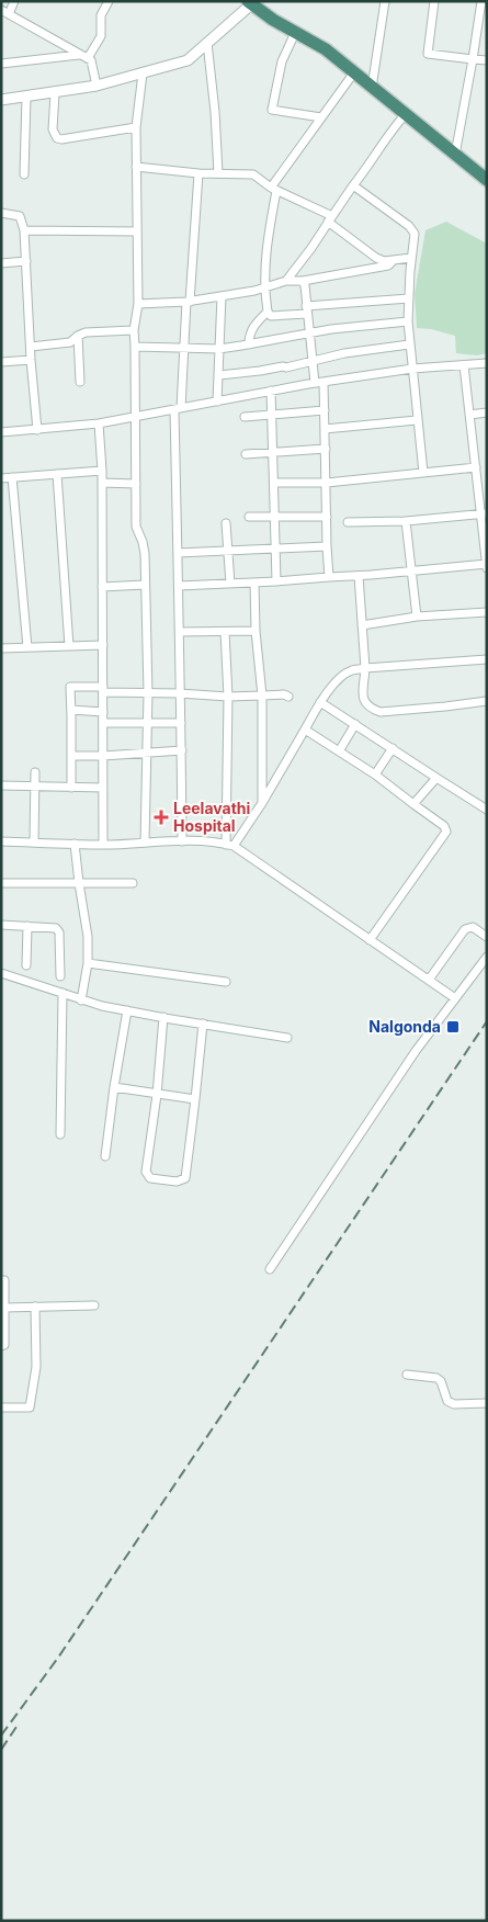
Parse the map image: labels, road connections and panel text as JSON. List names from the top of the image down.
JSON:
{
  "places": {
    "health": ["Leelavathi Hospital"],
    "transit": ["Nalgonda"]
  }
}
